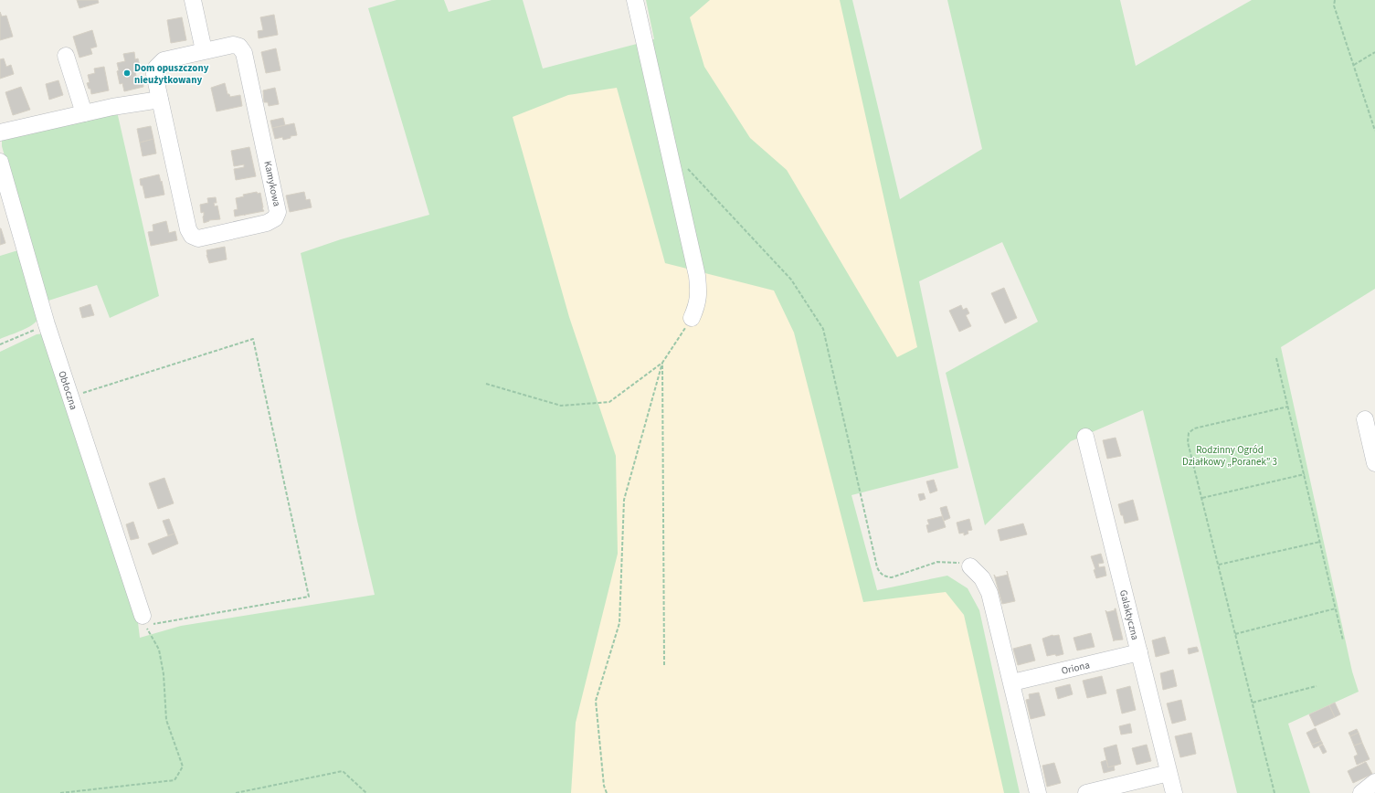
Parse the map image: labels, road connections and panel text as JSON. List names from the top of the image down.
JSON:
{
  "streets": {
    "street": [
      "Kamykowa",
      "Obłoczna",
      "Galaktyczna",
      "Oriona"
    ]
  },
  "crossings": [
    ["Galaktyczna", "Oriona"]
  ],
  "parks": ["Rodzinny Ogród Działkowy „Poranek” 3"],
  "places": ["Dom opuszczony nieużytkowany"]
}
